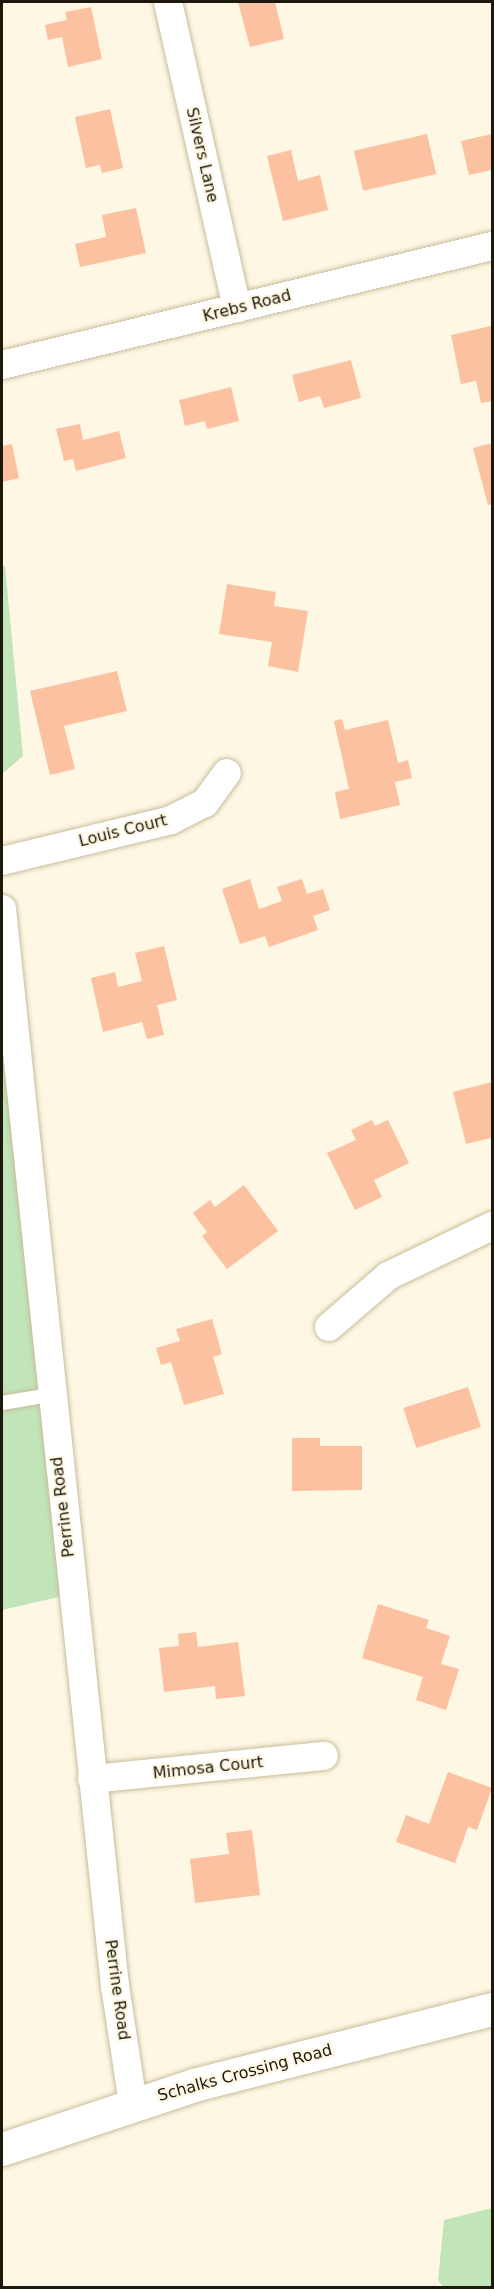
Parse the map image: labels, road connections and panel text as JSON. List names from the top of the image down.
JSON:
{
  "streets": {
    "street": [
      "Silvers Lane",
      "Krebs Road",
      "Louis Court",
      "Perrine Road",
      "Mimosa Court",
      "Schalks Crossing Road"
    ]
  },
  "crossings": [
    ["Silvers Lane", "Krebs Road"],
    ["Perrine Road", "Mimosa Court"],
    ["Perrine Road", "Schalks Crossing Road"]
  ]
}
